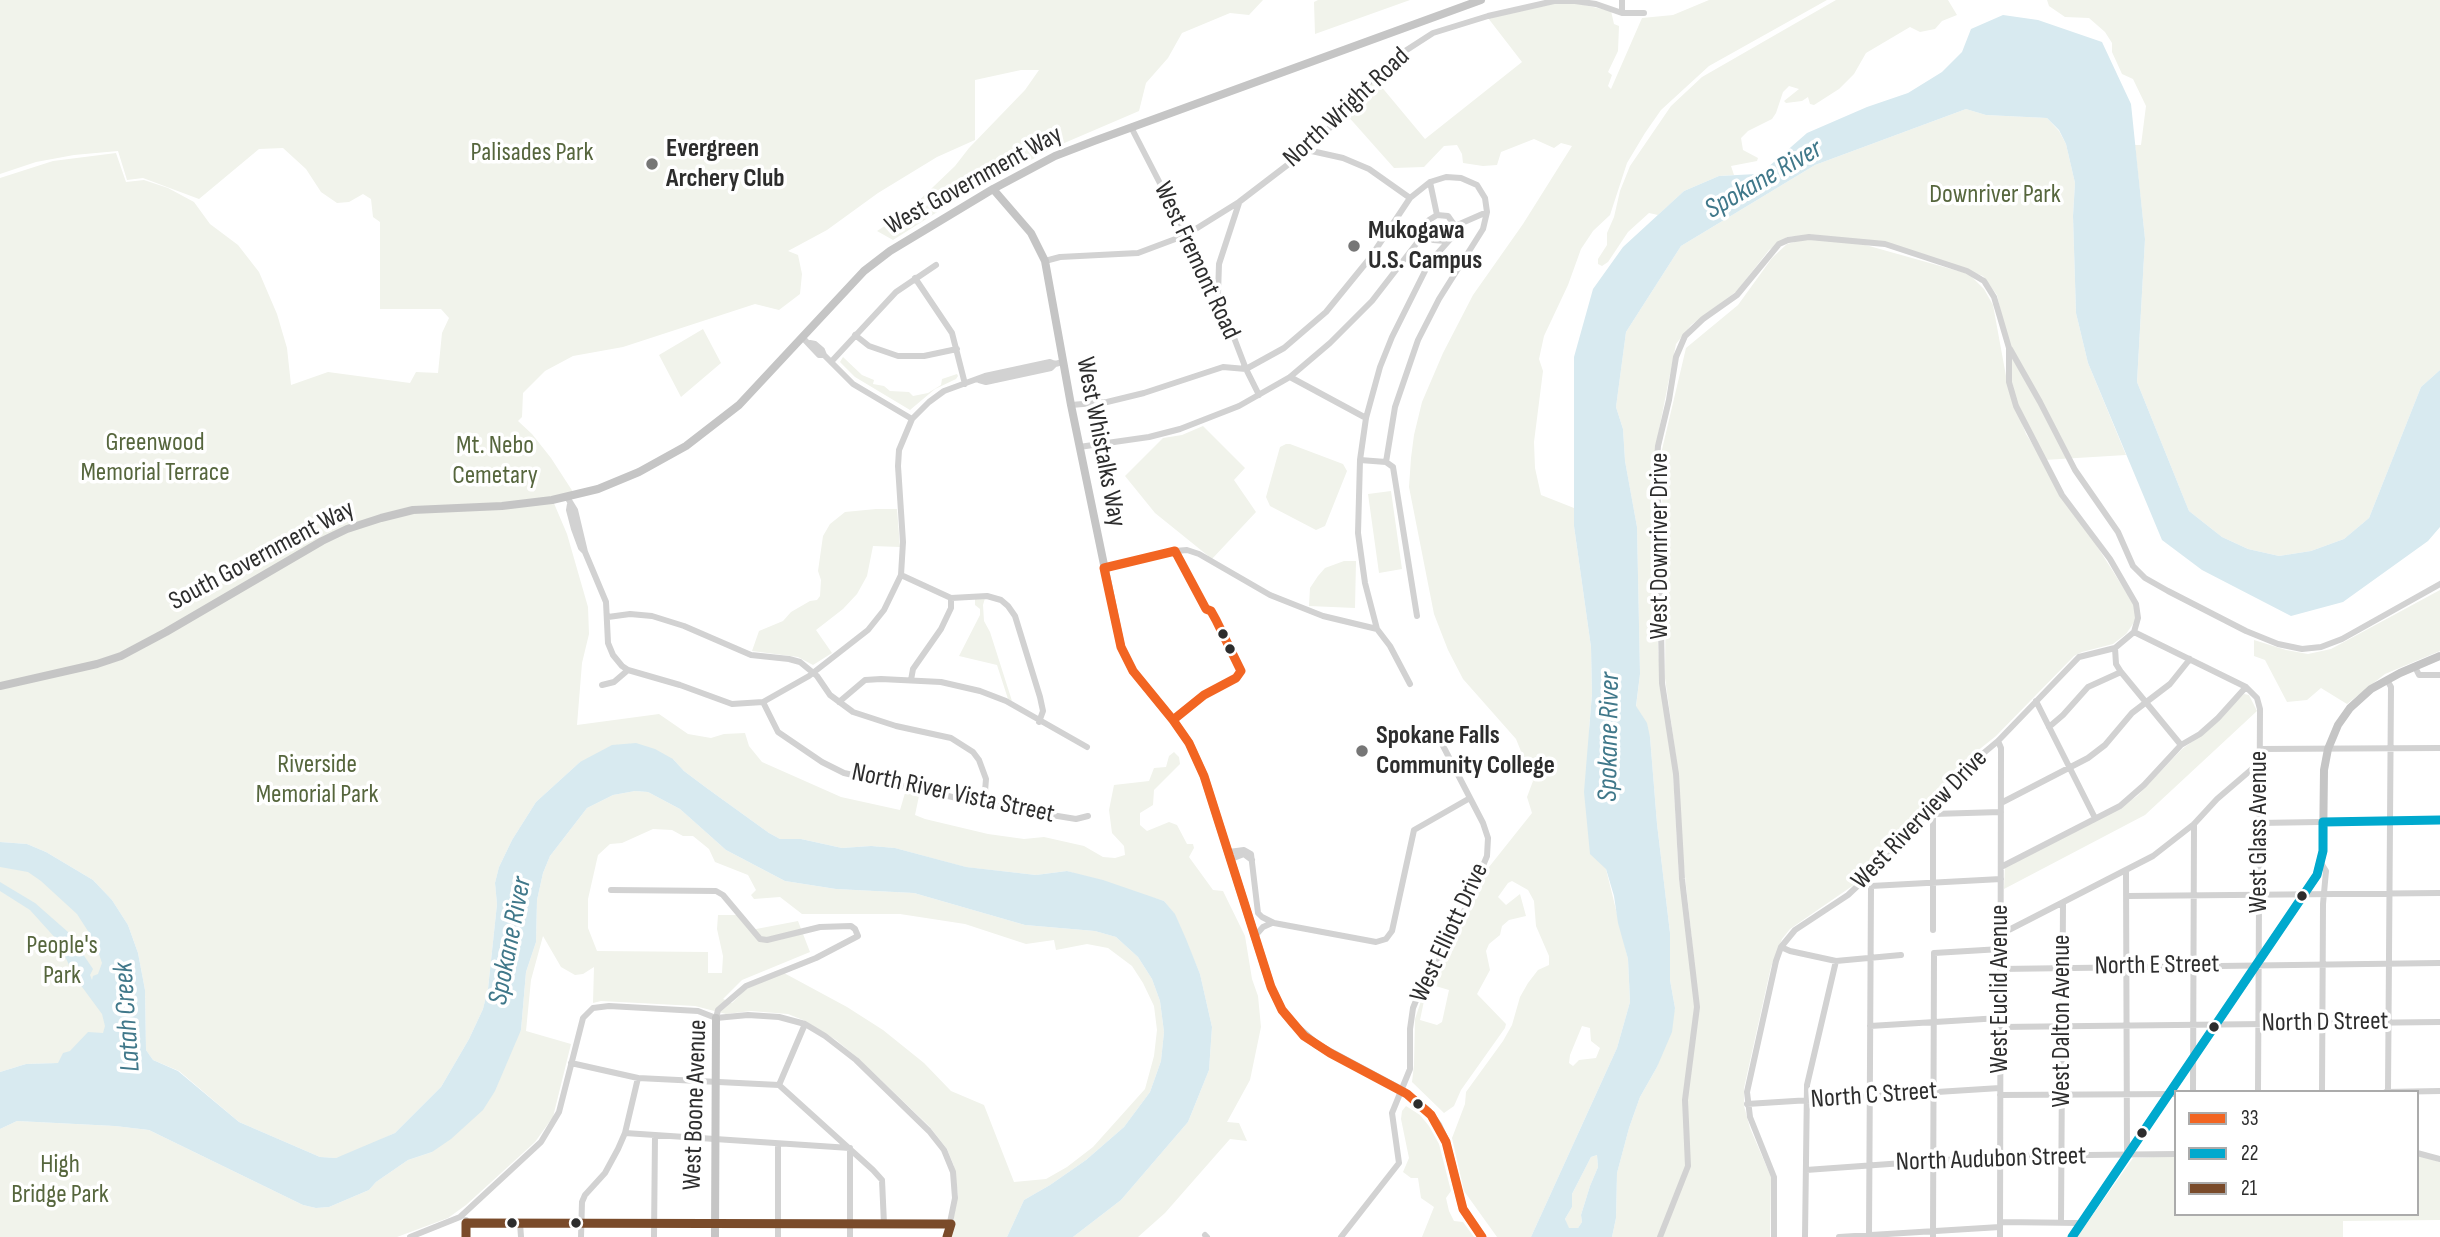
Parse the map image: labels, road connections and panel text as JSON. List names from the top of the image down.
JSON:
{
  "streets": {
    "main road": [
      "West Government Way",
      "West Whistalks Way",
      "South Government Way",
      "West Boone Avenue"
    ],
    "street": [
      "North Wright Road",
      "West Fremont Road",
      "West Downriver Drive",
      "North River Vista Street",
      "West Riverview Drive",
      "West Glass Avenue",
      "West Elliott Drive",
      "North E Street",
      "West Euclid Avenue",
      "West Dalton Avenue",
      "North D Street",
      "North C Street",
      "North Audubon Street"
    ]
  },
  "crossings": [
    ["North Wright Road", "West Fremont Road"],
    ["North Wright Road", "West Whistalks Way"],
    ["West Government Way", "West Fremont Road"],
    ["West Government Way", "West Whistalks Way"],
    ["West Government Way", "South Government Way"],
    ["West Whistalks Way", "West Elliott Drive"],
    ["West Riverview Drive", "West Euclid Avenue"],
    ["West Riverview Drive", "North C Street"],
    ["West Glass Avenue", "North E Street"],
    ["West Glass Avenue", "North D Street"],
    ["North E Street", "West Euclid Avenue"],
    ["North E Street", "West Dalton Avenue"],
    ["West Euclid Avenue", "North D Street"],
    ["West Euclid Avenue", "North C Street"],
    ["West Euclid Avenue", "North Audubon Street"],
    ["West Dalton Avenue", "North D Street"],
    ["West Dalton Avenue", "North C Street"],
    ["West Dalton Avenue", "North Audubon Street"]
  ],
  "water": ["Spokane River", "Latah Creek"],
  "parks": [
    "Palisades Park",
    "Downriver Park",
    "Greenwood Memorial Terrace",
    "Mt. Nebo Cemetary",
    "Riverside Memorial Park",
    "People's Park",
    "High Bridge Park"
  ],
  "places": ["Evergreen Archery Club", "Mukogawa U.S. Campus", "Spokane Falls Community College"],
  "lines": ["transit line 33", "transit line 22", "transit line 21"],
  "legend": ["33", "22", "21"]
}
